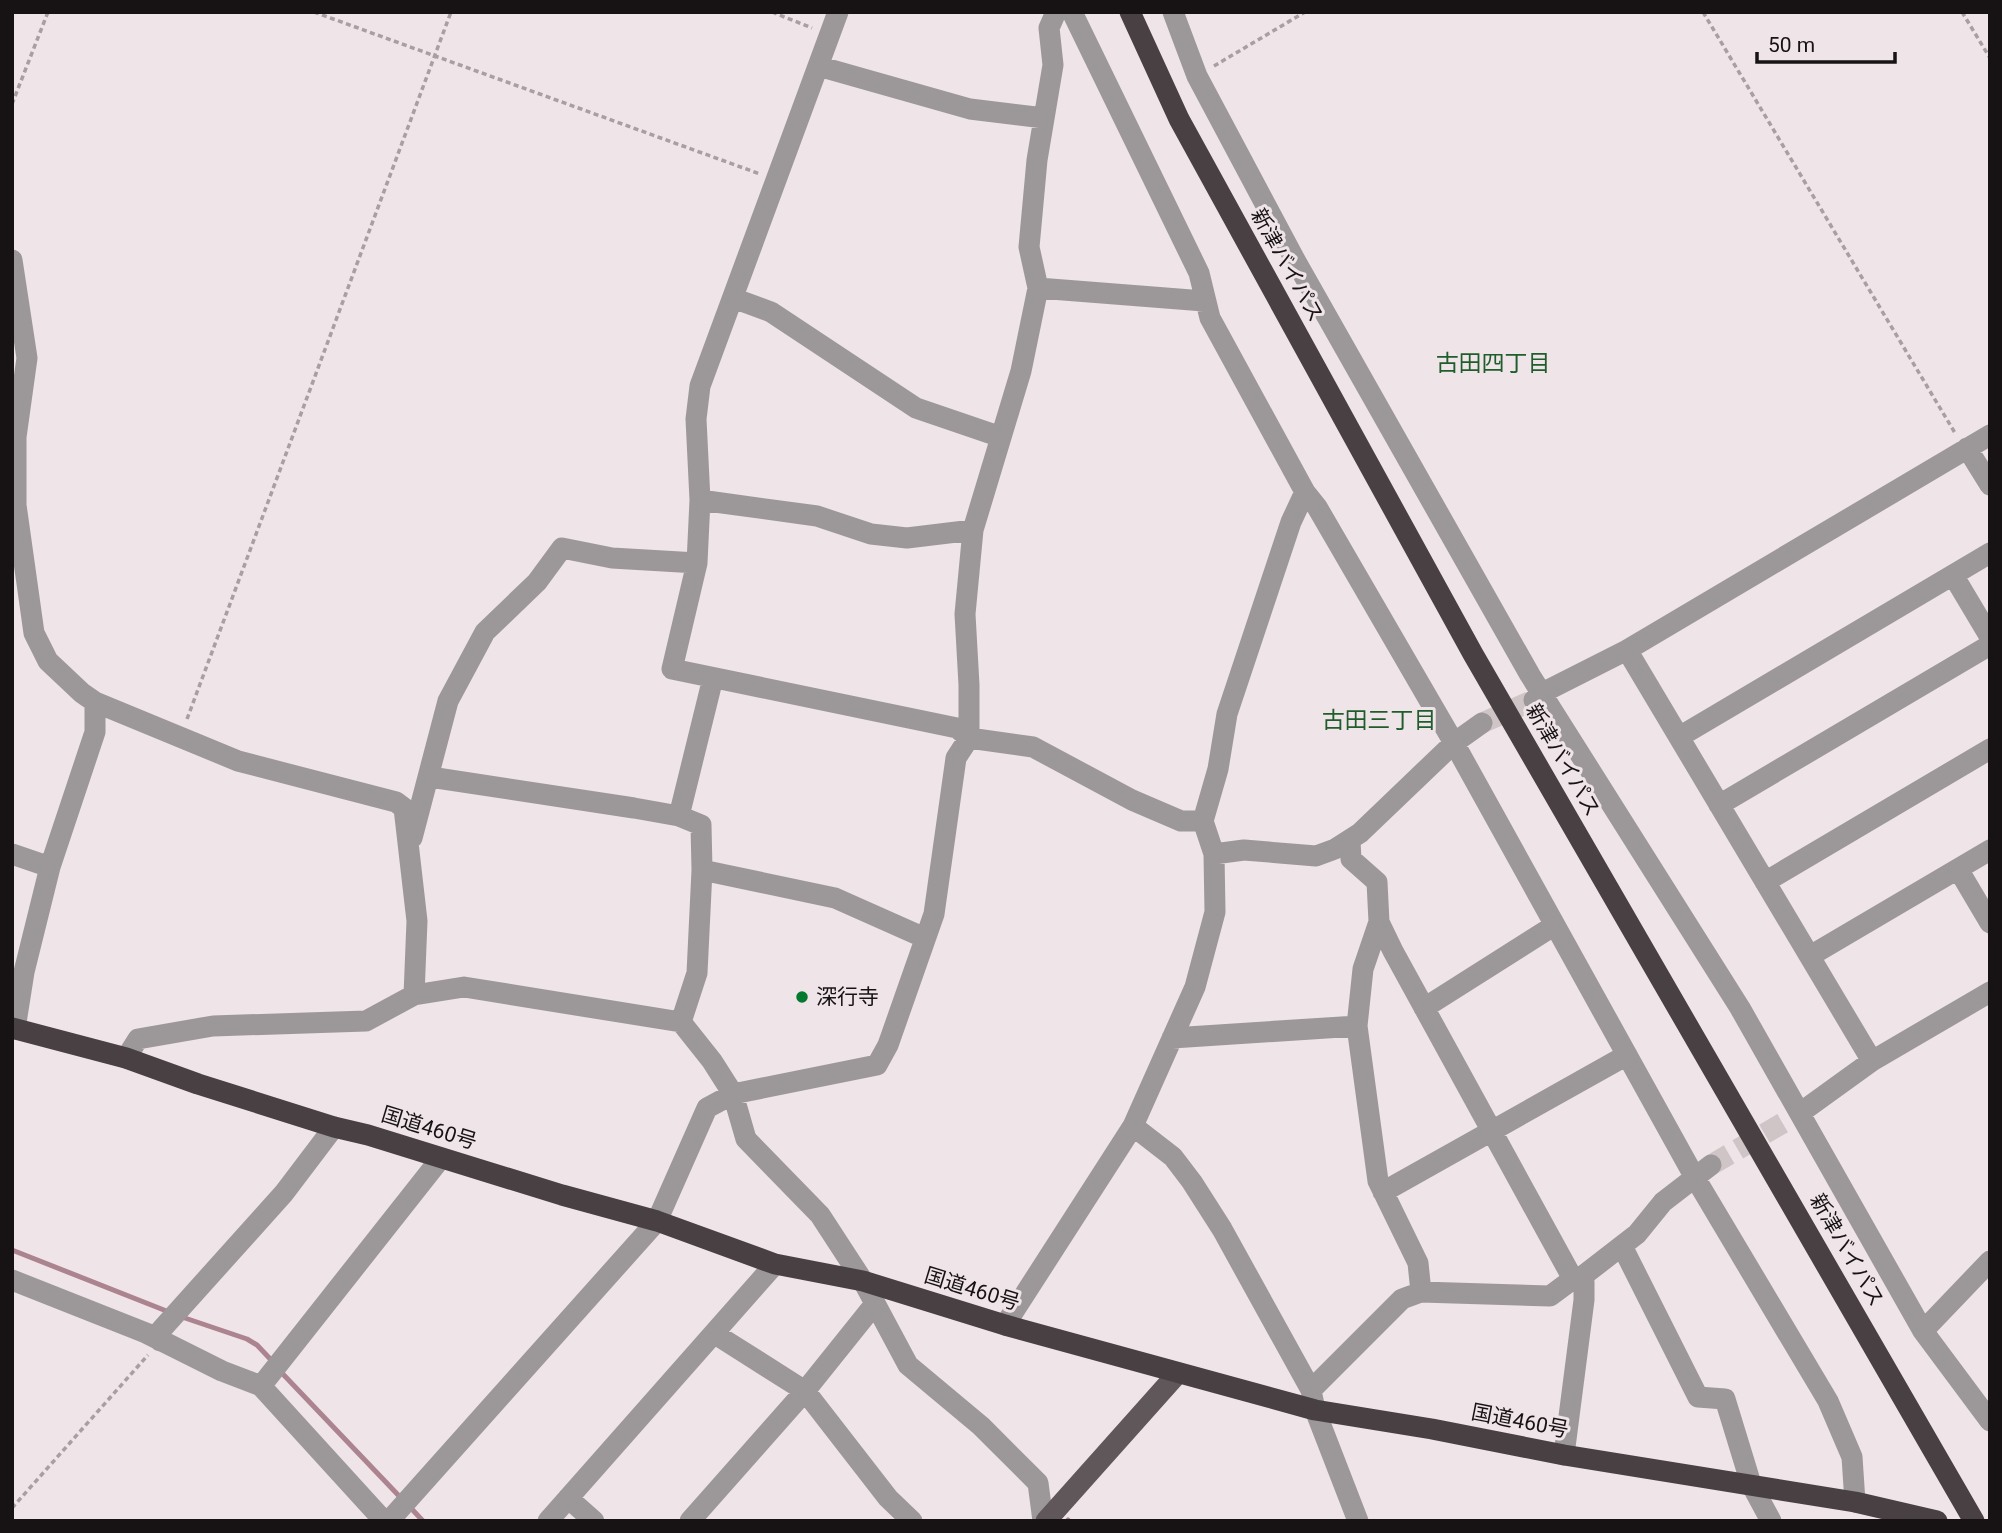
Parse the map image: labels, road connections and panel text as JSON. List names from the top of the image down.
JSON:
{
  "streets": {
    "highway": ["新津バイパス", "国道460号"]
  },
  "districts": ["古田四丁目", "古田三丁目"],
  "places": ["深行寺"],
  "scale_bar": "50 m"
}
